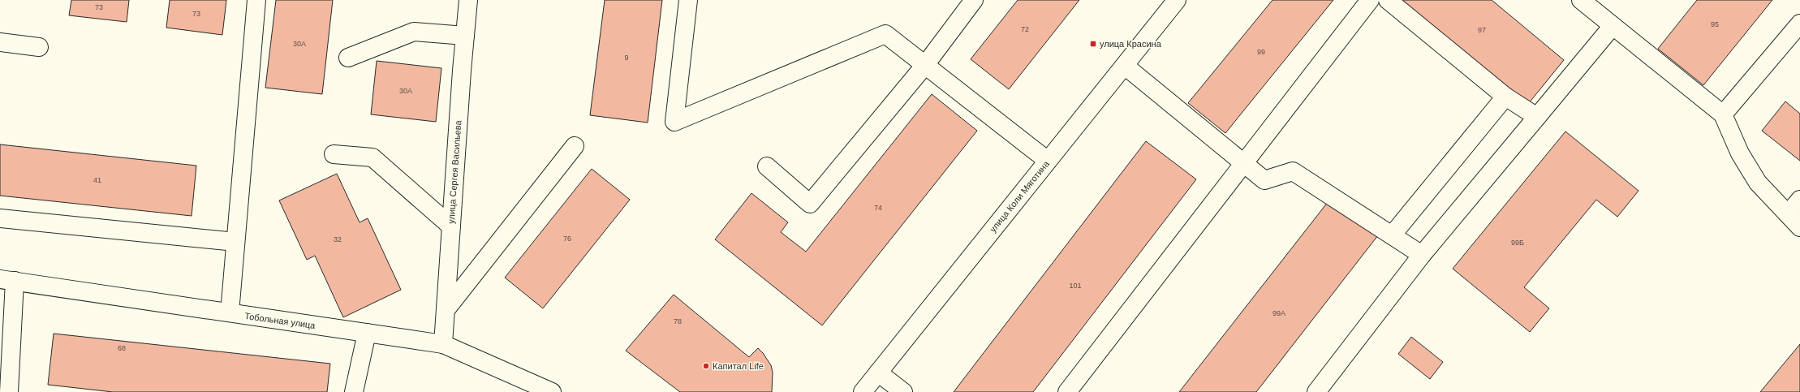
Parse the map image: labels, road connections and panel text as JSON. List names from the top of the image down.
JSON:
{
  "streets": {
    "street": ["улица Сергея Васильева", "улица Коли Мяготина", "Тобольная улица"]
  },
  "crossings": [
    ["улица Сергея Васильева", "Тобольная улица"]
  ],
  "places": {
    "transit": ["улица Красина"],
    "other": ["Капитал Life"]
  },
  "house_numbers": [
    "73",
    "73",
    "95",
    "72",
    "97",
    "30А",
    "99",
    "9",
    "30А",
    "41",
    "74",
    "76",
    "32",
    "99Б",
    "101",
    "99А",
    "78",
    "68"
  ]
}
